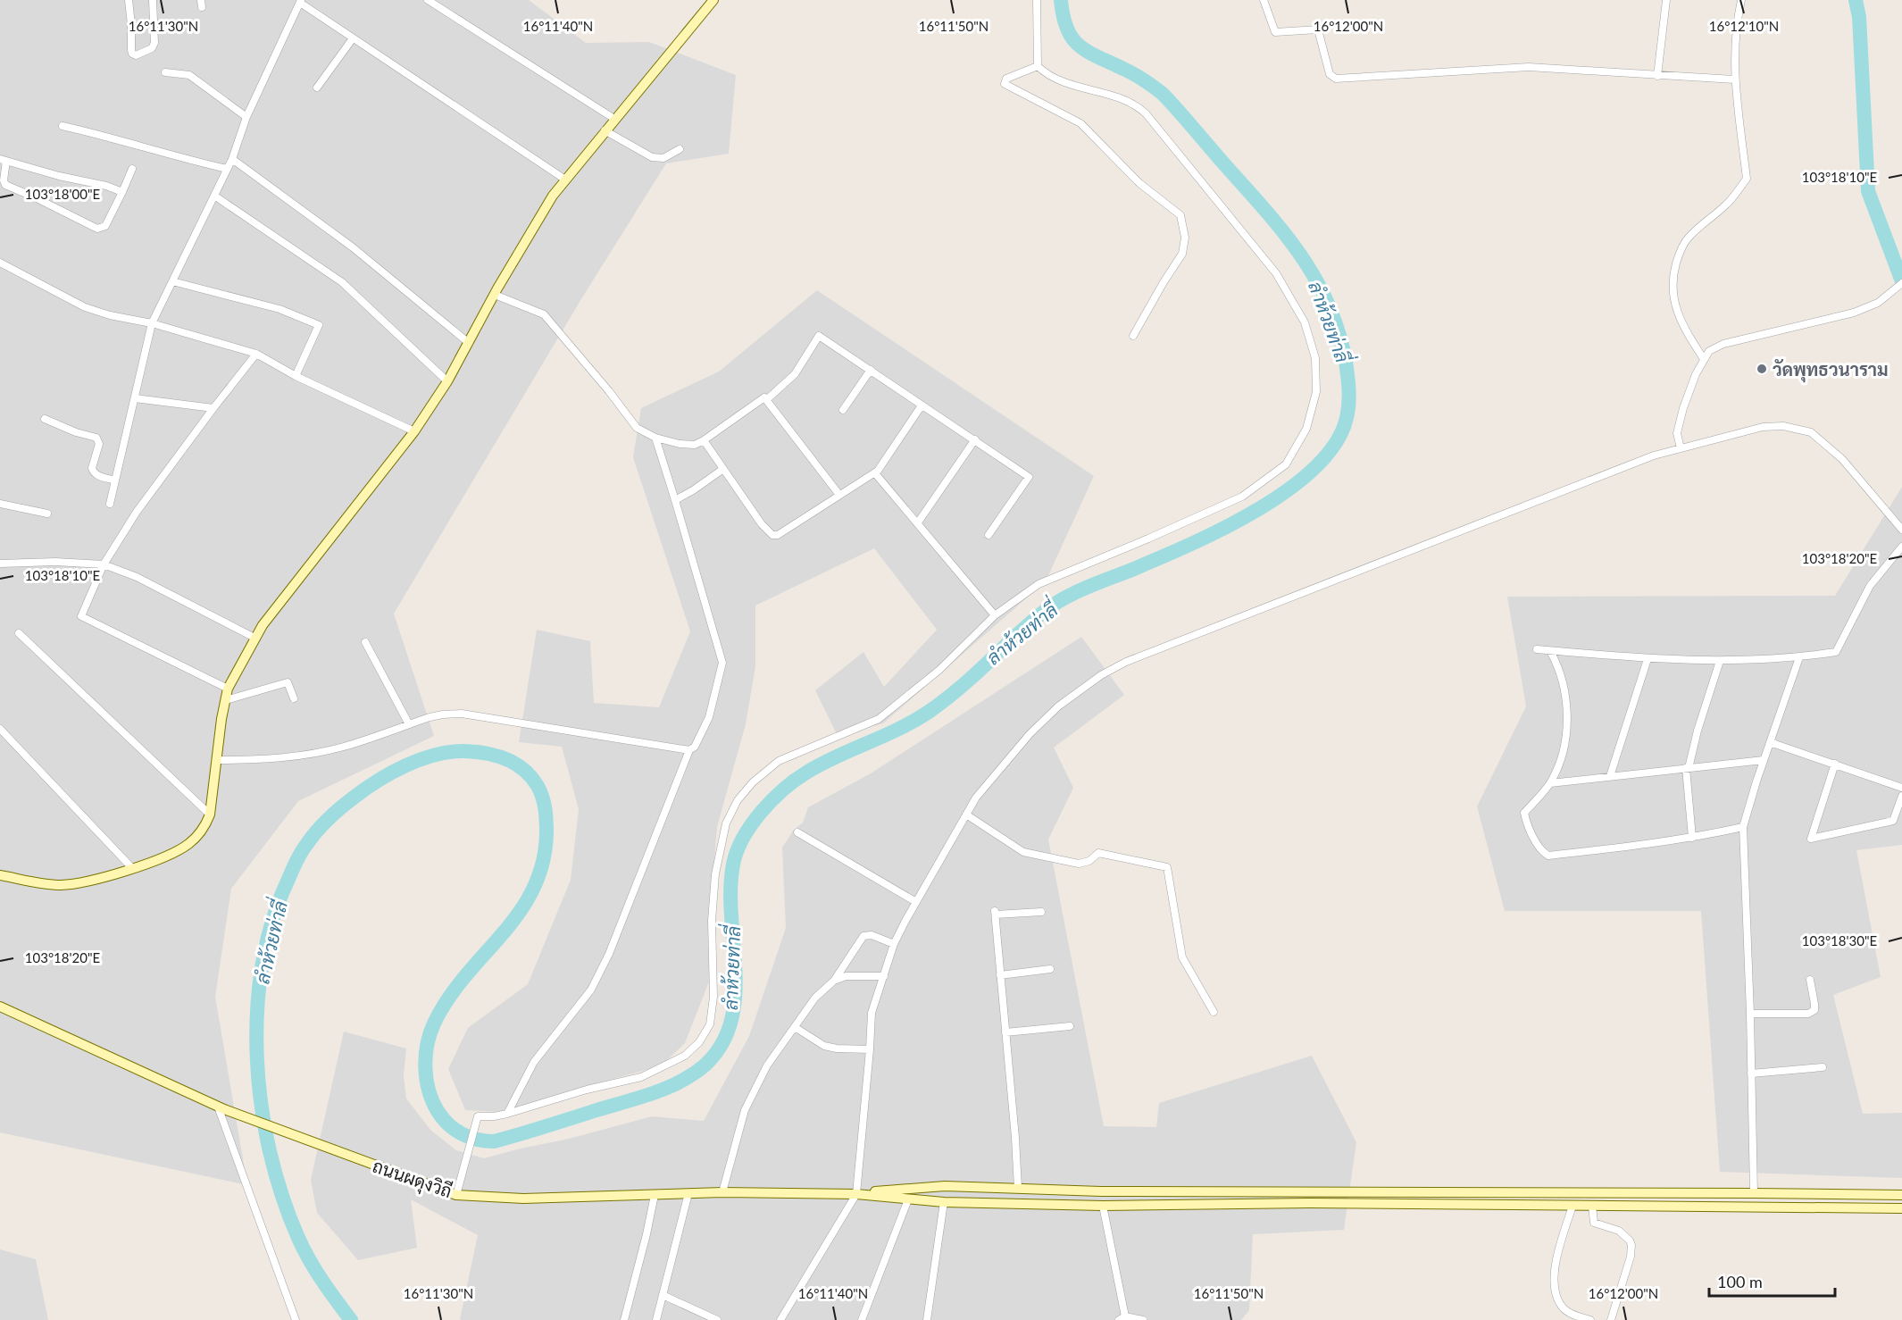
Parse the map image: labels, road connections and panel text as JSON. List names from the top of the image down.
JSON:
{
  "streets": {
    "main road": ["ถนนผดุงวิถี"]
  },
  "water": ["ลำห้วยท่าลี่"],
  "places": ["วัดพุทธวนาราม"],
  "scale_bar": "100 m",
  "coordinates": [
    "16°11'30\"N",
    "16°11'40\"N",
    "16°11'50\"N",
    "16°12'00\"N",
    "16°12'10\"N",
    "103°18'10\"E",
    "103°18'00\"E",
    "103°18'20\"E",
    "103°18'30\"E"
  ]
}
